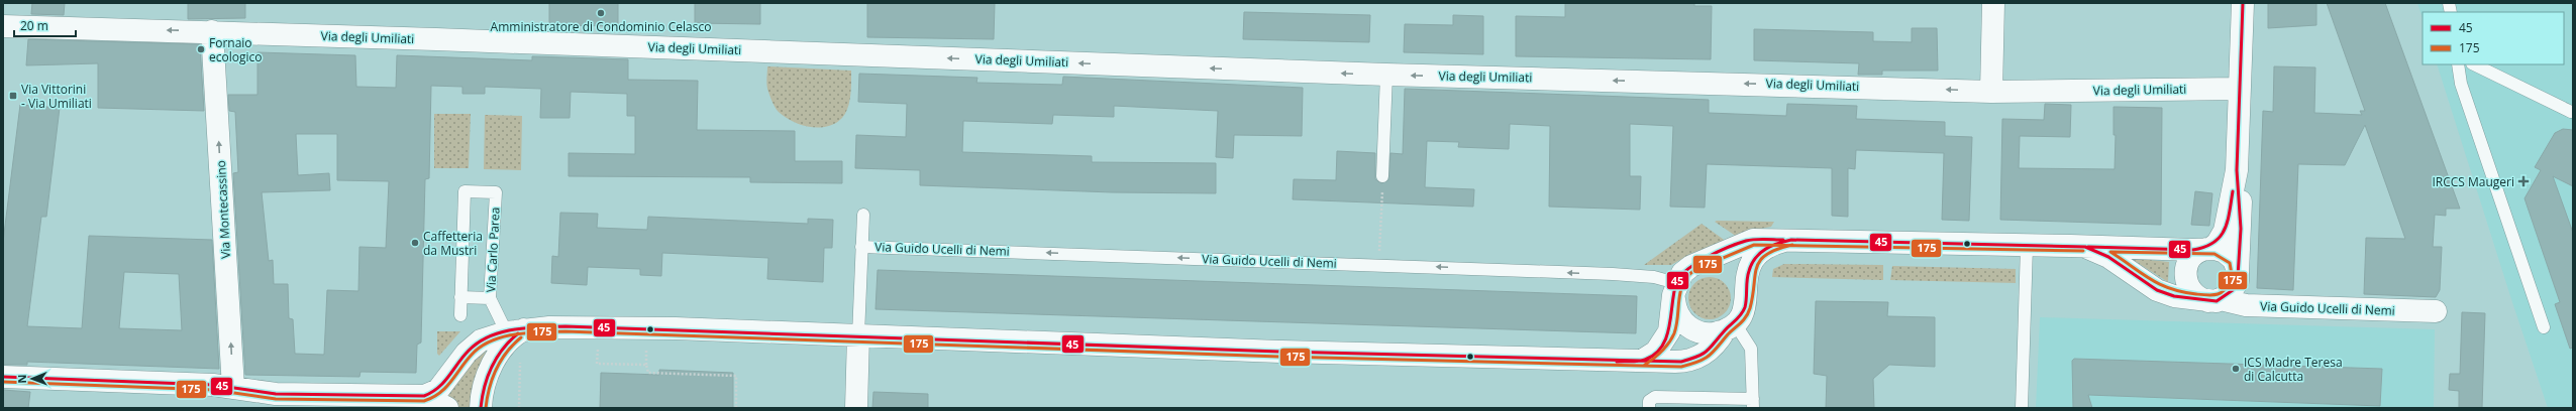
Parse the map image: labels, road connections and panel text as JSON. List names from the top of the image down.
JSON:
{
  "streets": {
    "street": ["Via degli Umiliati", "Via Montecassino", "Via Guido Ucelli di Nemi"],
    "lane": ["Via Carlo Parea"]
  },
  "crossings": [
    ["Via degli Umiliati", "Via Montecassino"],
    ["Via Guido Ucelli di Nemi", "Via Carlo Parea"]
  ],
  "one_way": ["Via degli Umiliati", "Via Montecassino"],
  "places": {
    "other": [
      "Amministratore di Condominio Celasco",
      "Fornaio ecologico",
      "Caffetteria da Mustri",
      "ICS Madre Teresa di Calcutta"
    ],
    "transit": ["Via Vittorini - Via Umiliati"],
    "health": ["IRCCS Maugeri"]
  },
  "lines": ["transit line 45", "transit line 175"],
  "legend": ["45", "175"],
  "scale_bar": "20 m",
  "north": "left"
}
